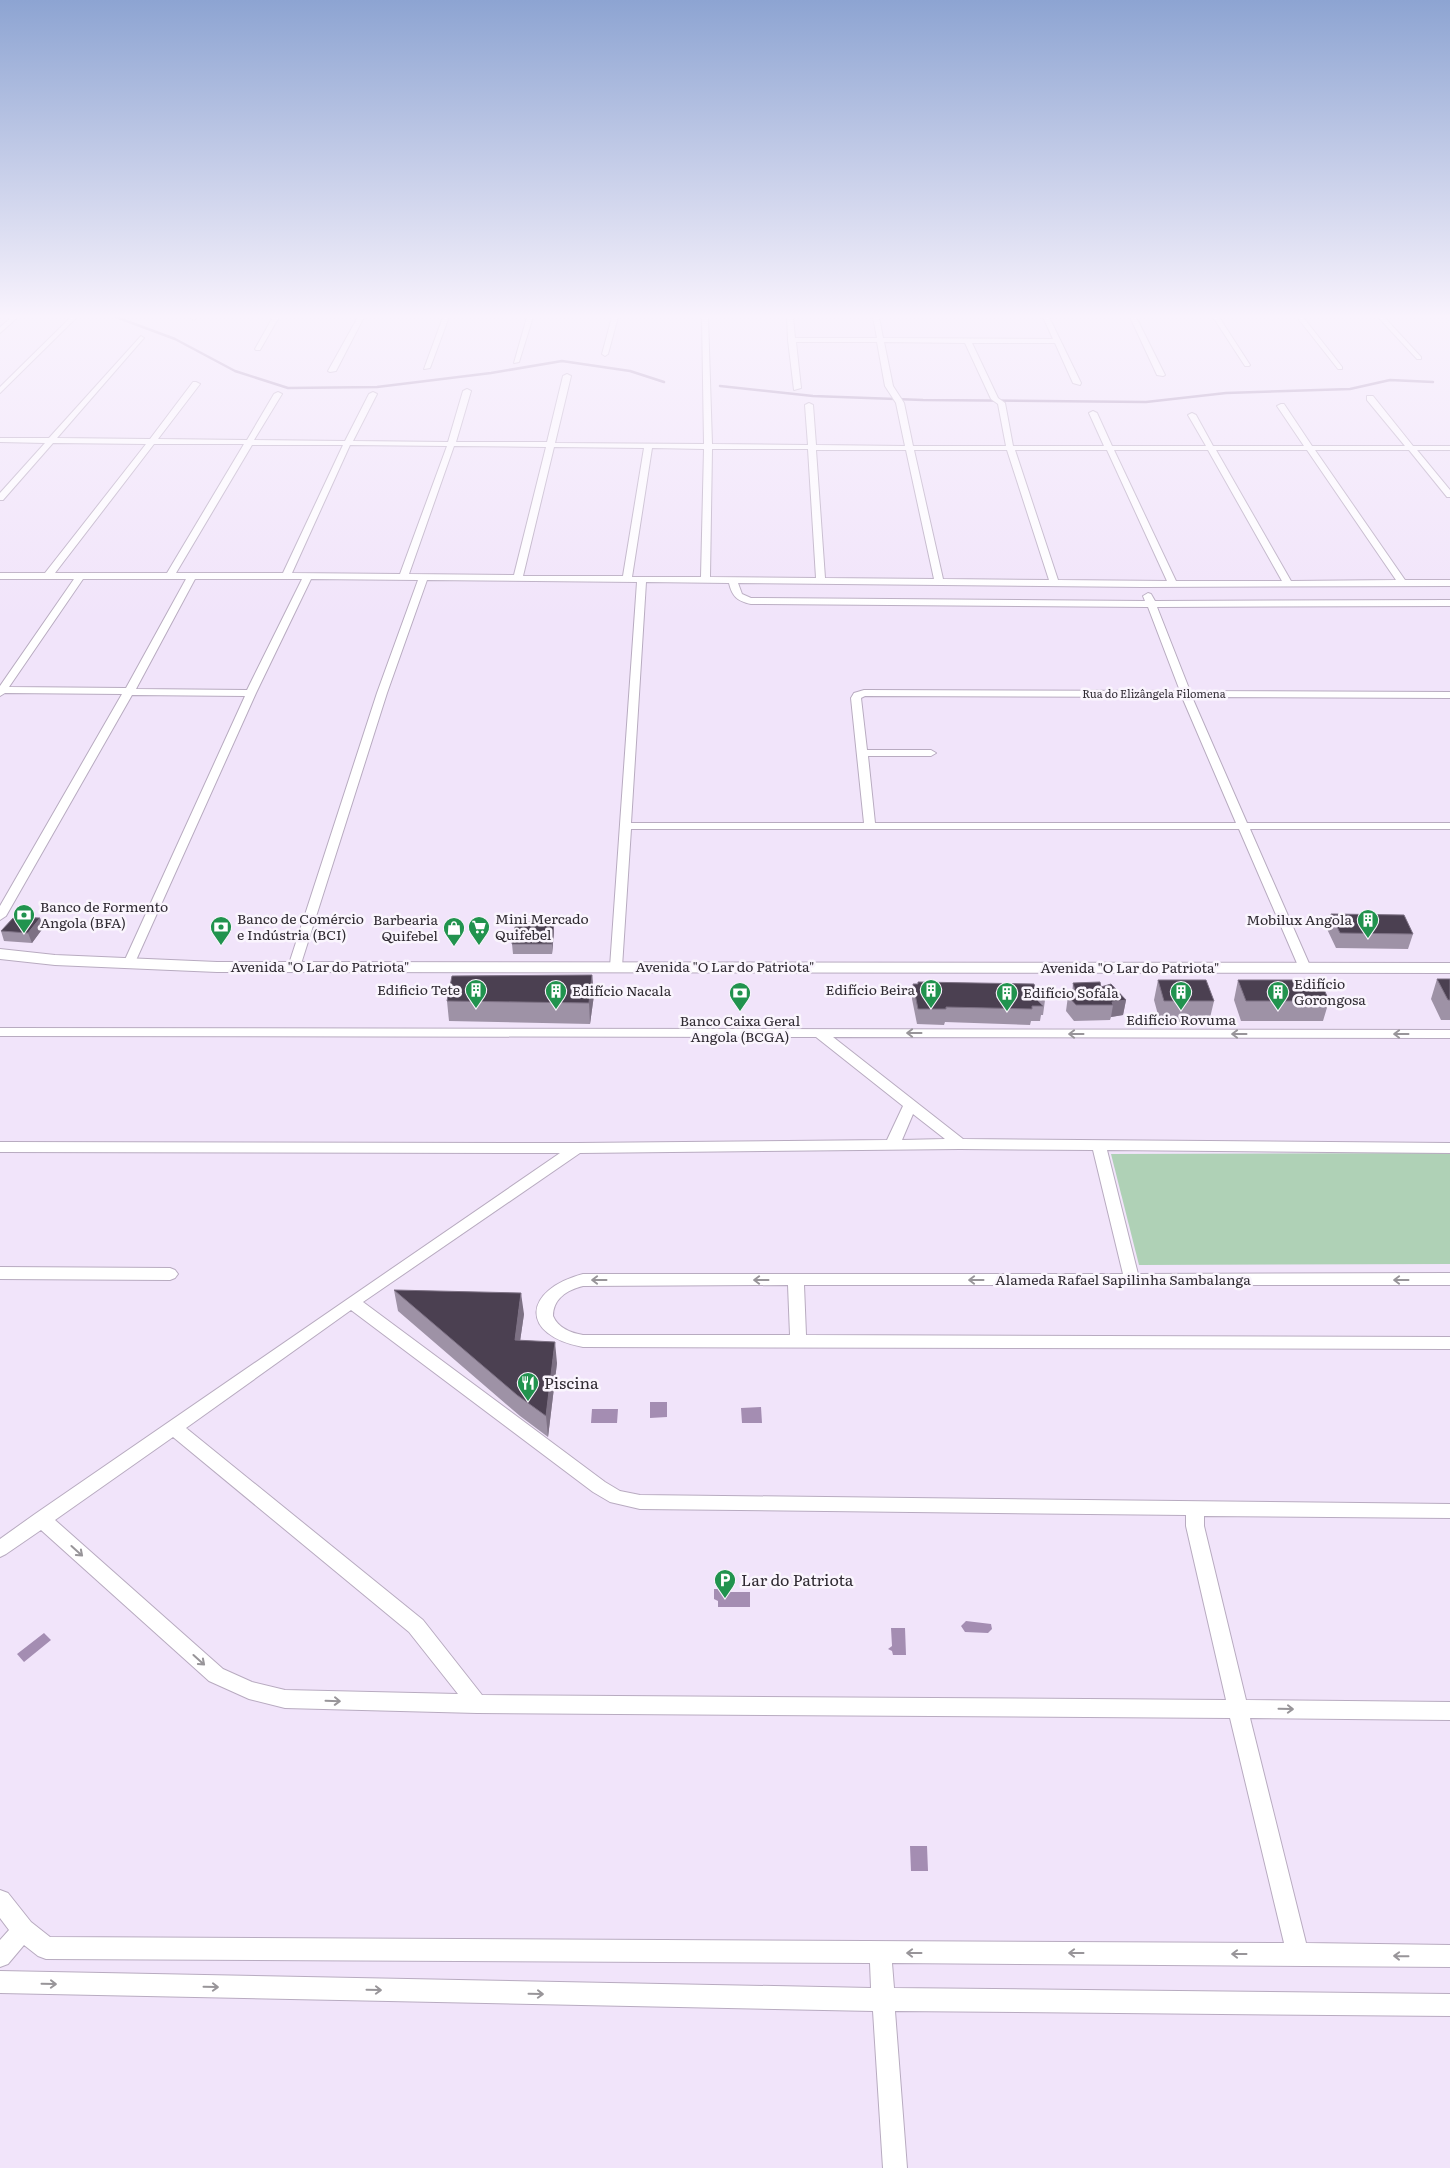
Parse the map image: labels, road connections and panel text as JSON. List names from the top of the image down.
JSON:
{
  "streets": {
    "main road": ["Avenida \"O Lar do Patriota\""],
    "street": ["Rua do Elizângela Filomena", "Alameda Rafael Sapilinha Sambalanga"]
  },
  "places": {
    "bank": ["Banco de Formento Angola (BFA)", "Banco de Comércio e Indústria (BCI)", "Banco Caixa Geral Angola (BCGA)"],
    "building": [
      "Mobilux Angola",
      "Edificio Tete",
      "Edifício Beira",
      "Edifício Nacala",
      "Edifício Rovuma",
      "Edifício Gorongosa",
      "Edifício Sofala"
    ],
    "supermarket": ["Mini Mercado Quifebel"],
    "shop": ["Barbearia Quifebel"],
    "restaurant": ["Piscina"],
    "parking": ["Lar do Patriota"]
  }
}
